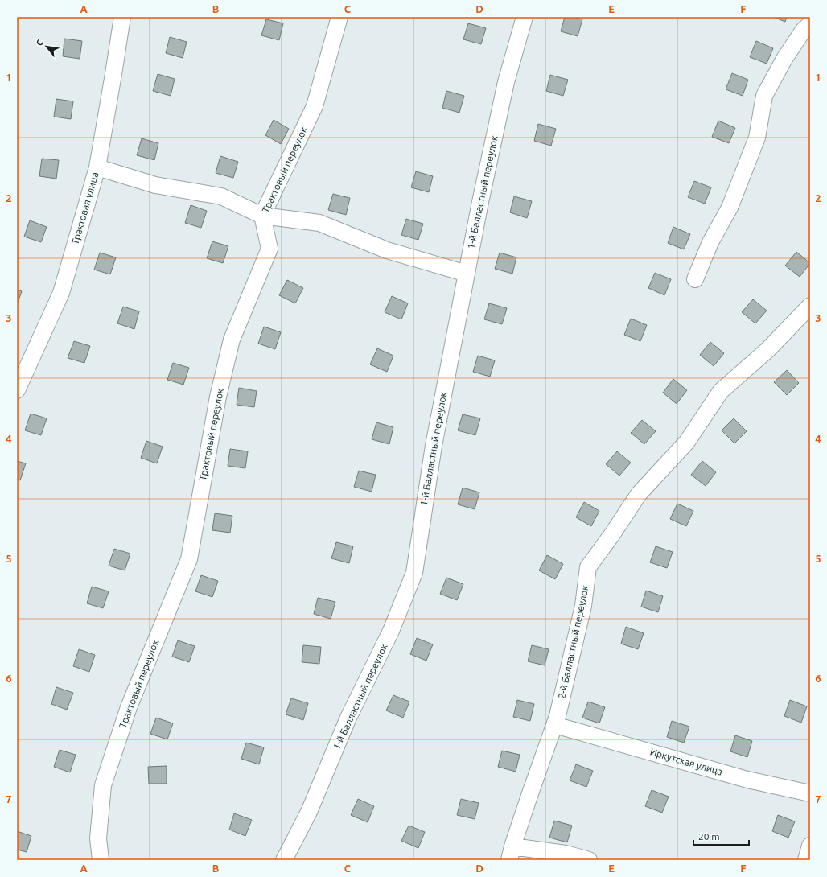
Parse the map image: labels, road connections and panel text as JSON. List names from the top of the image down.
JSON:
{
  "streets": {
    "street": [
      "Трактовый переулок",
      "1-й Балластный переулок",
      "Трактовая улица",
      "2-й Балластный переулок",
      "Иркутская улица"
    ]
  },
  "scale_bar": "20 m",
  "north": "top left",
  "grid": {
    "columns": [
      "A",
      "B",
      "C",
      "D",
      "E",
      "F"
    ],
    "rows": [
      "1",
      "2",
      "3",
      "4",
      "5",
      "6",
      "7"
    ]
  }
}
